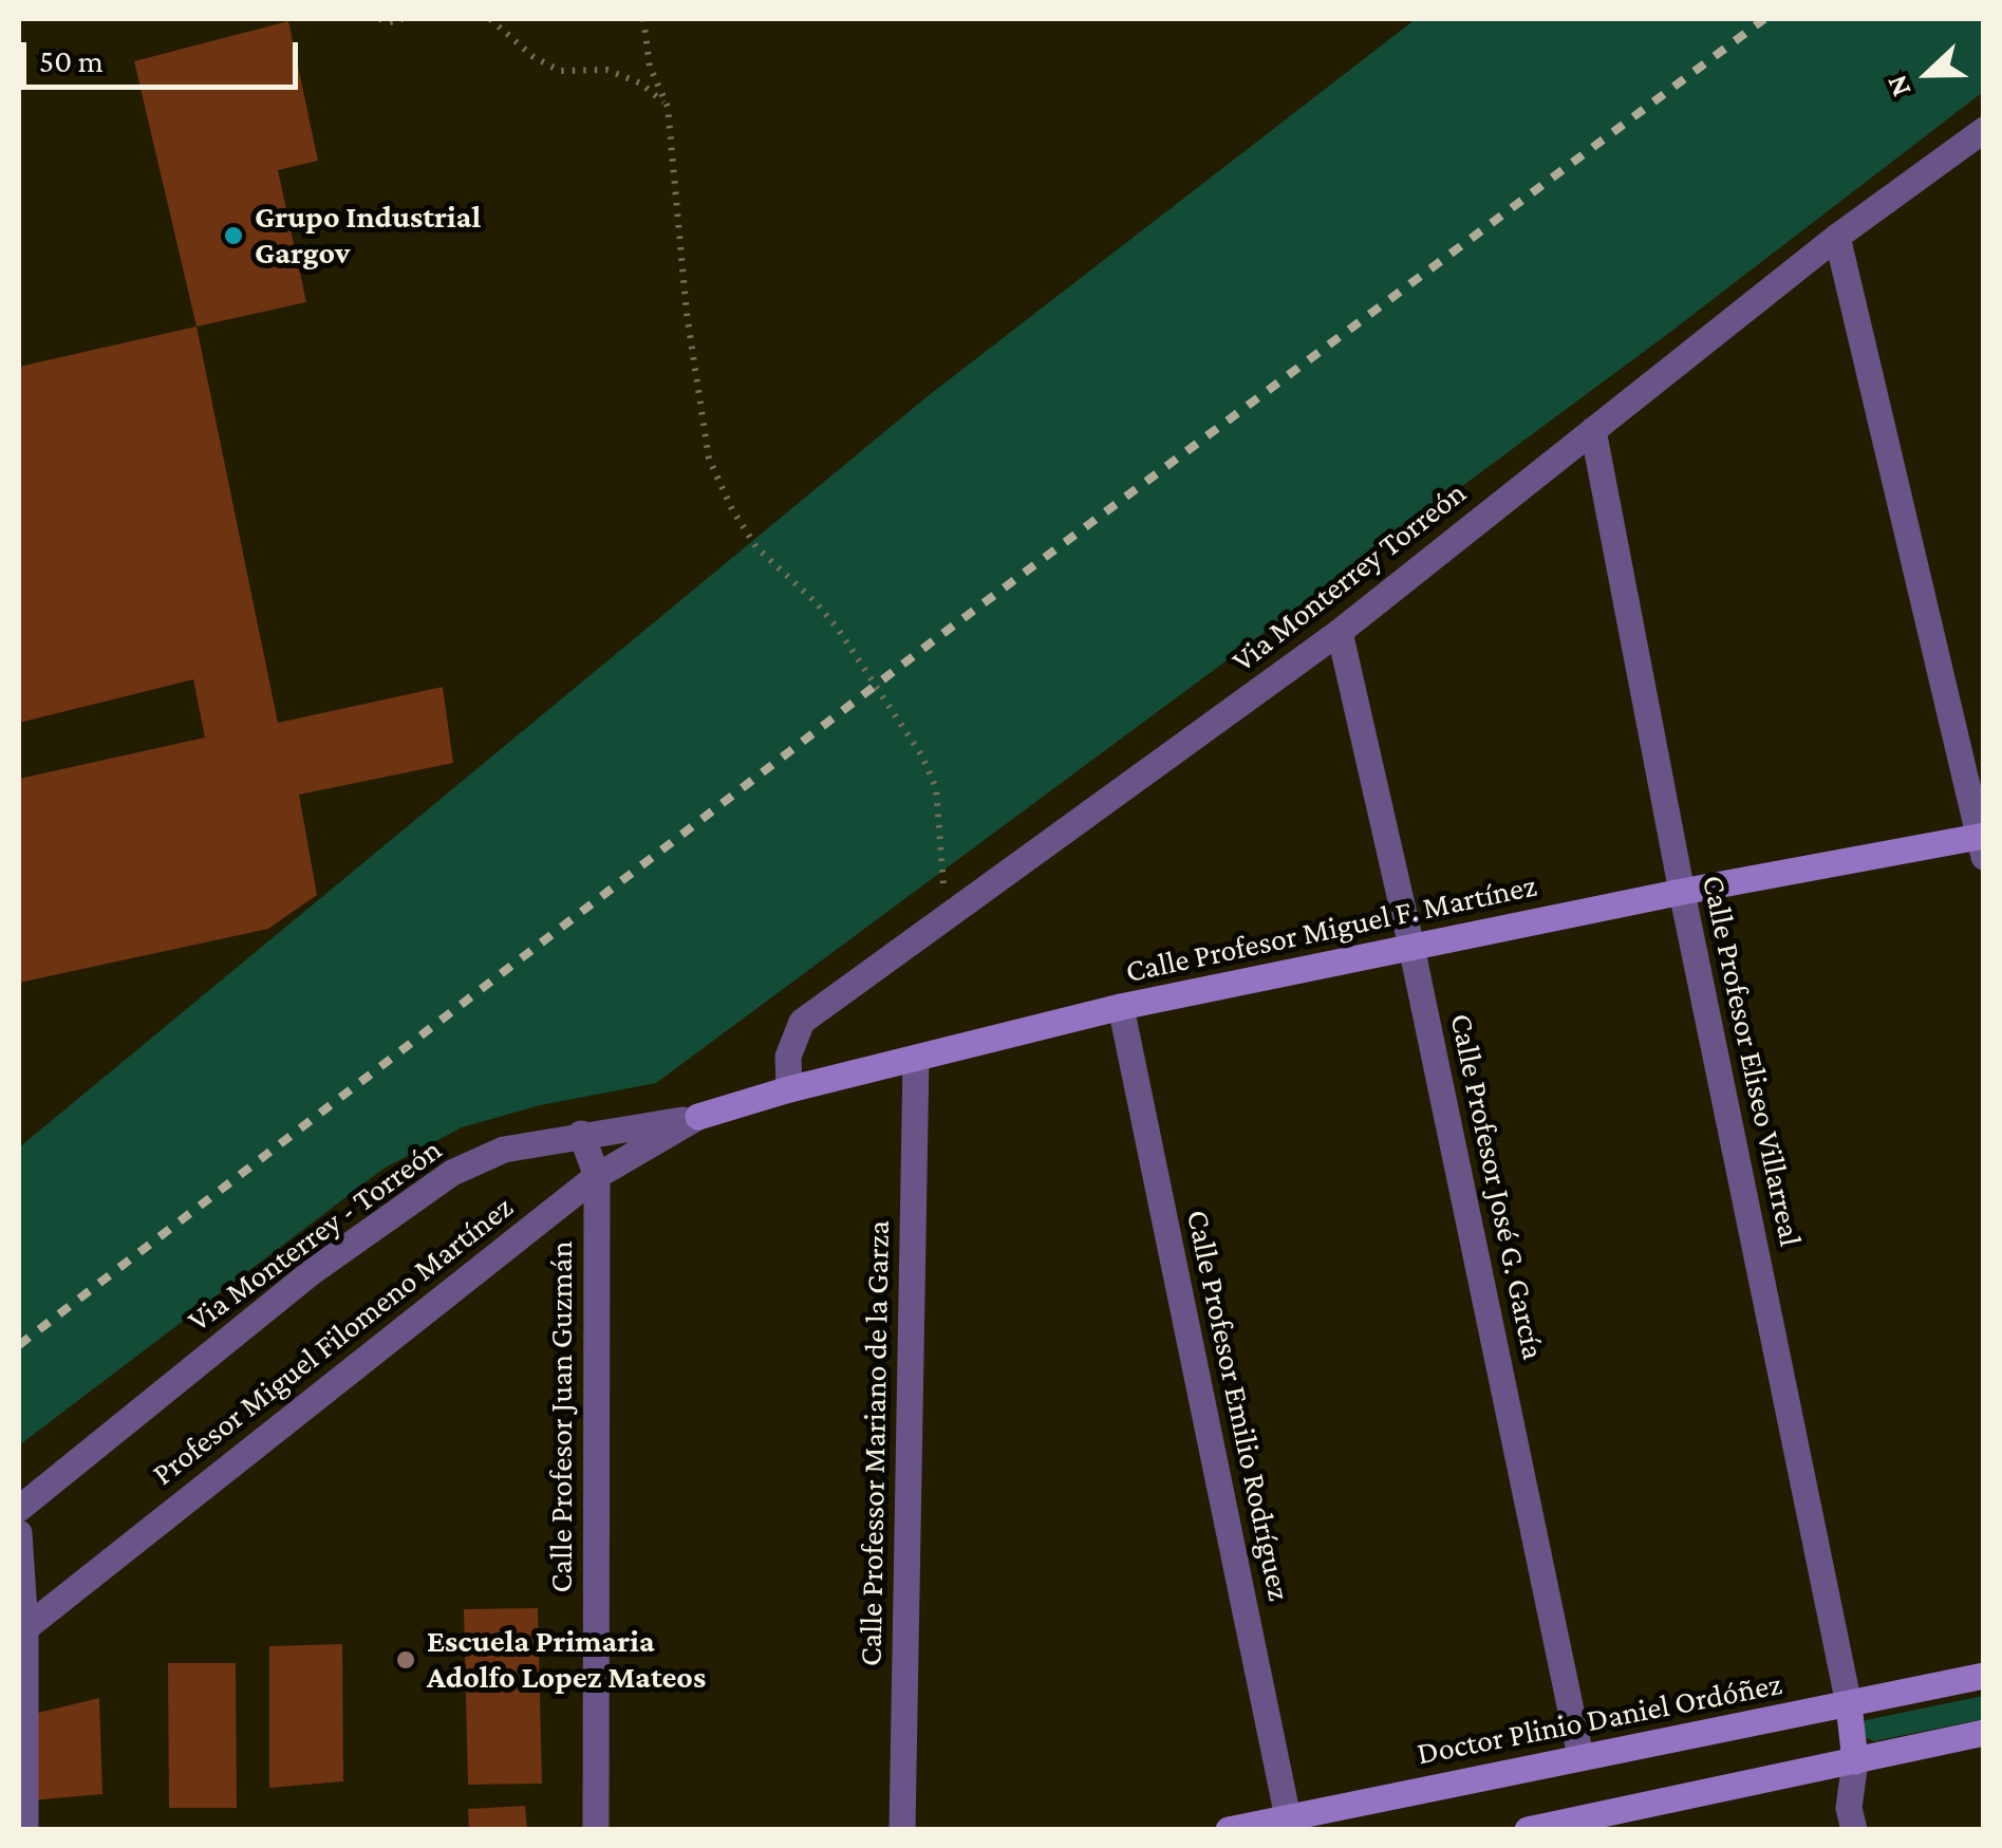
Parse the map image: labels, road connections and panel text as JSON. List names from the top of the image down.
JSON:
{
  "streets": {
    "street": [
      "Via Monterrey Torreón",
      "Calle Profesor Miguel F. Martínez",
      "Calle Profesor Eliseo Villarreal",
      "Calle Profesor José G. García",
      "Via Monterrey - Torreón",
      "Profesor Miguel Filomeno Martínez",
      "Calle Profesor Emilio Rodríguez",
      "Calle Profesor Juan Guzmán",
      "Calle Professor Mariano de la Garza",
      "Doctor Plinio Daniel Ordóñez"
    ]
  },
  "crossings": [
    ["Via Monterrey Torreón", "Calle Profesor Miguel F. Martínez"],
    ["Via Monterrey Torreón", "Calle Profesor Eliseo Villarreal"],
    ["Via Monterrey Torreón", "Calle Profesor José G. García"],
    ["Calle Profesor Miguel F. Martínez", "Calle Profesor Eliseo Villarreal"],
    ["Calle Profesor Miguel F. Martínez", "Calle Profesor José G. García"],
    ["Calle Profesor Miguel F. Martínez", "Via Monterrey - Torreón"],
    ["Calle Profesor Miguel F. Martínez", "Profesor Miguel Filomeno Martínez"],
    ["Calle Profesor Miguel F. Martínez", "Calle Profesor Emilio Rodríguez"],
    ["Calle Profesor Miguel F. Martínez", "Calle Professor Mariano de la Garza"],
    ["Calle Profesor Eliseo Villarreal", "Doctor Plinio Daniel Ordóñez"],
    ["Calle Profesor José G. García", "Doctor Plinio Daniel Ordóñez"],
    ["Via Monterrey - Torreón", "Profesor Miguel Filomeno Martínez"],
    ["Via Monterrey - Torreón", "Calle Profesor Juan Guzmán"],
    ["Profesor Miguel Filomeno Martínez", "Calle Profesor Juan Guzmán"],
    ["Calle Profesor Emilio Rodríguez", "Doctor Plinio Daniel Ordóñez"]
  ],
  "places": ["Grupo Industrial Gargov", "Escuela Primaria Adolfo Lopez Mateos"],
  "scale_bar": "50 m",
  "north": "left"
}
